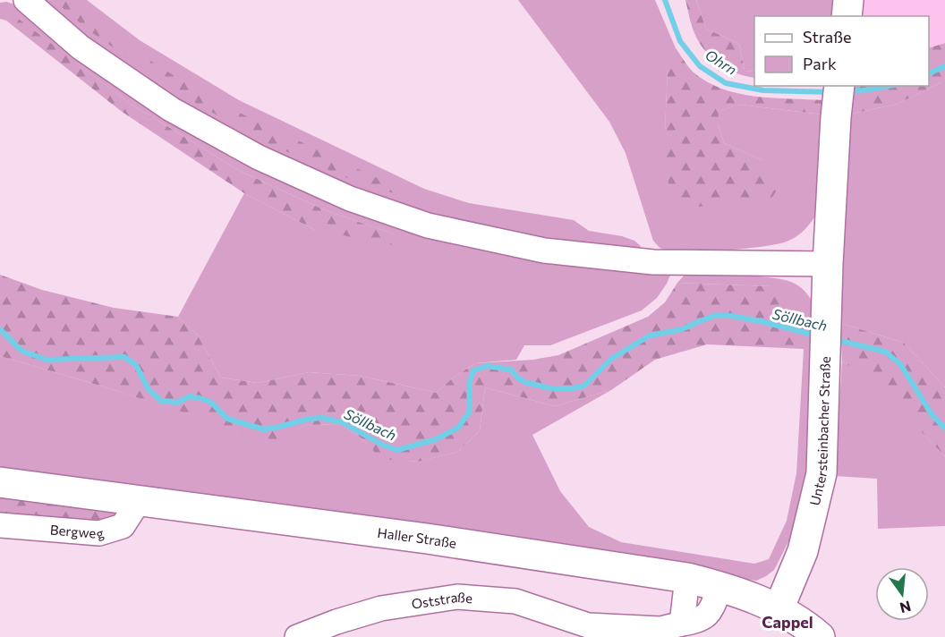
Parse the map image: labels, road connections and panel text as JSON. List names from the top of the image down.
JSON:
{
  "streets": {
    "main road": ["Untersteinbacher Straße", "Haller Straße"],
    "street": ["Bergweg", "Oststraße"]
  },
  "crossings": [
    ["Untersteinbacher Straße", "Haller Straße"],
    ["Bergweg", "Haller Straße"],
    ["Haller Straße", "Oststraße"]
  ],
  "districts": ["Cappel"],
  "water": ["Ohrn", "Söllbach"],
  "legend": ["Straße", "Park"],
  "north": "bottom"
}
